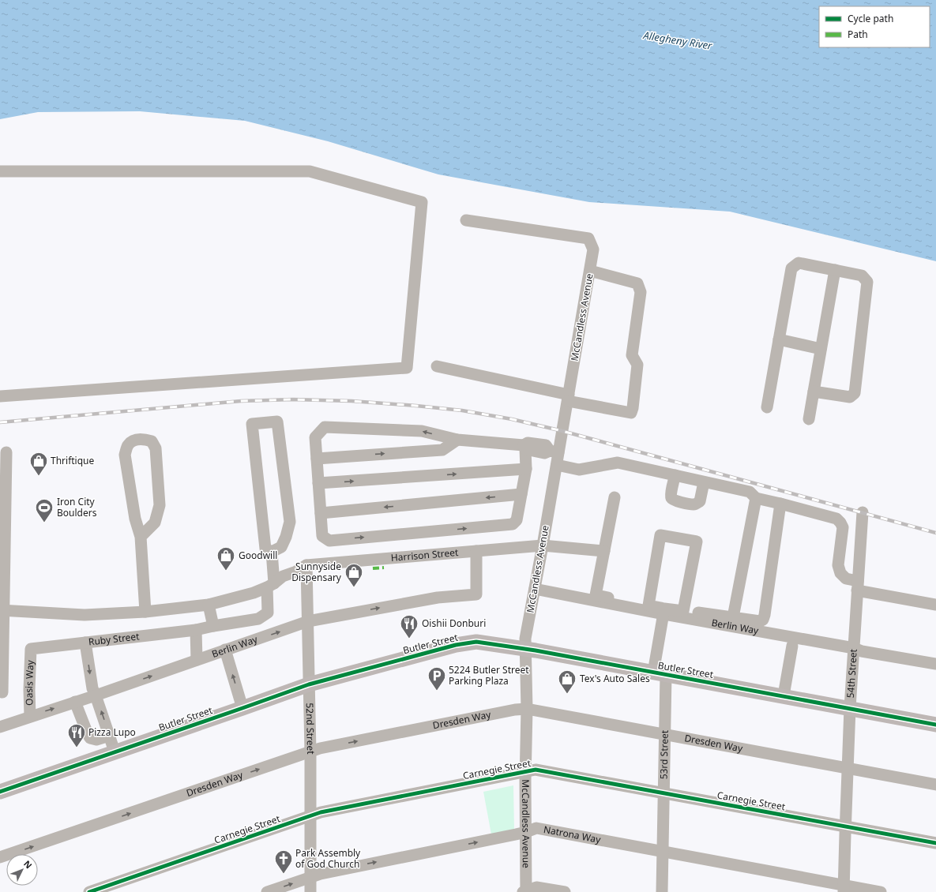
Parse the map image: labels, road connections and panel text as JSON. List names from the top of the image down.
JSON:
{
  "streets": {
    "main road": ["Butler Street"],
    "street": [
      "McCandless Avenue",
      "Harrison Street",
      "Berlin Way",
      "Ruby Street",
      "54th Street",
      "Oasis Way",
      "Dresden Way",
      "52nd Street",
      "53rd Street",
      "Carnegie Street",
      "Natrona Way"
    ]
  },
  "crossings": [
    ["McCandless Avenue", "Harrison Street"],
    ["McCandless Avenue", "Berlin Way"],
    ["McCandless Avenue", "Butler Street"],
    ["McCandless Avenue", "Dresden Way"],
    ["McCandless Avenue", "Carnegie Street"],
    ["McCandless Avenue", "Natrona Way"],
    ["Harrison Street", "Berlin Way"],
    ["Harrison Street", "52nd Street"],
    ["Berlin Way", "54th Street"],
    ["Berlin Way", "Oasis Way"],
    ["Berlin Way", "52nd Street"],
    ["Berlin Way", "53rd Street"],
    ["Ruby Street", "Oasis Way"],
    ["Butler Street", "54th Street"],
    ["Butler Street", "52nd Street"],
    ["Butler Street", "53rd Street"],
    ["54th Street", "Dresden Way"],
    ["54th Street", "Carnegie Street"],
    ["54th Street", "Natrona Way"],
    ["Dresden Way", "52nd Street"],
    ["Dresden Way", "53rd Street"],
    ["52nd Street", "Carnegie Street"],
    ["52nd Street", "Natrona Way"],
    ["53rd Street", "Carnegie Street"],
    ["53rd Street", "Natrona Way"]
  ],
  "one_way": ["Dresden Way", "Natrona Way"],
  "water": ["Allegheny River"],
  "places": {
    "shop": [
      "Thriftique",
      "Goodwill",
      "Sunnyside Dispensary",
      "Tex's Auto Sales"
    ],
    "sports": ["Iron City Boulders"],
    "restaurant": ["Oishii Donburi", "Pizza Lupo"],
    "parking": ["5224 Butler Street Parking Plaza"],
    "church": ["Park Assembly of God Church"]
  },
  "legend": ["Cycle path", "Path"],
  "north": "top right"
}
